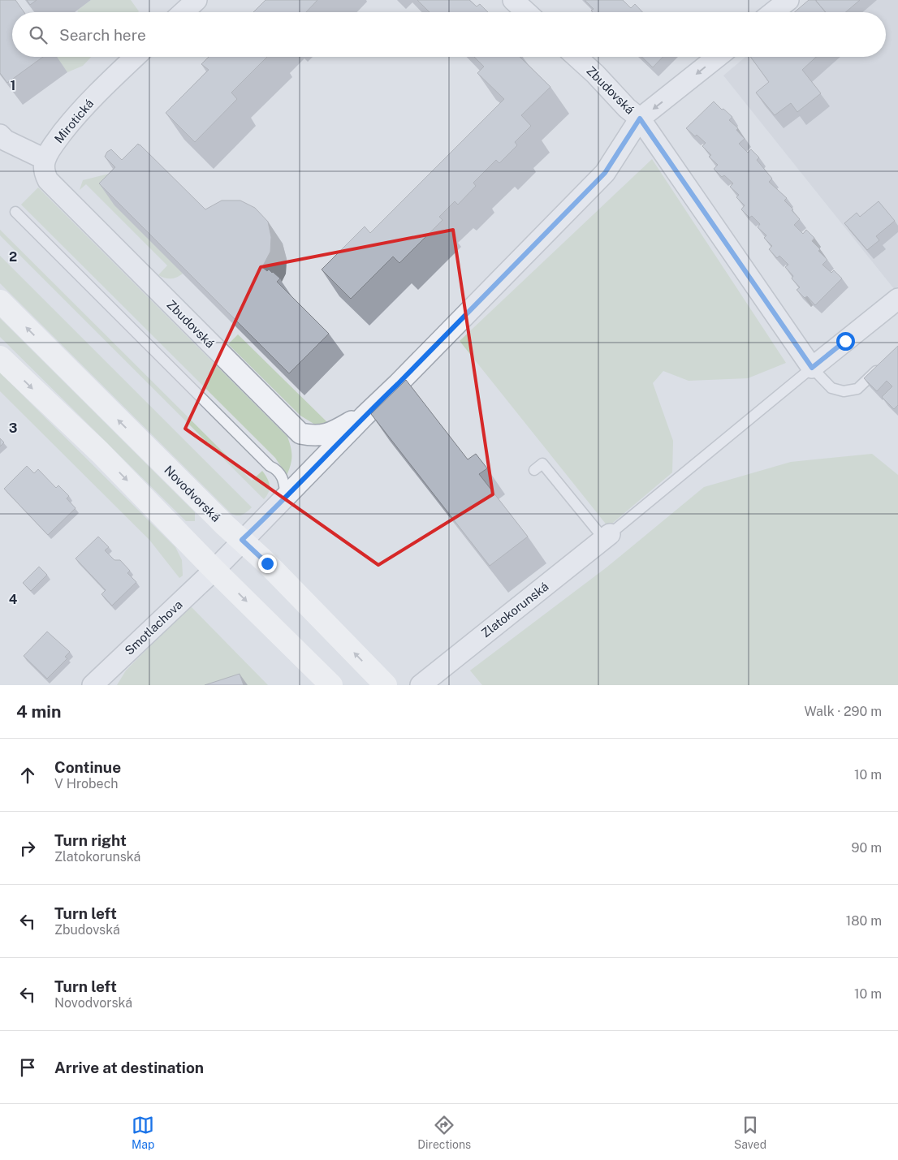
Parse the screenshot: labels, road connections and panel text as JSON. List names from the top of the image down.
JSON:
{
  "streets": {
    "main road": ["Novodvorská"],
    "street": [
      "Zbudovská",
      "Mirotická",
      "Zlatokorunská",
      "Smotlachova"
    ]
  },
  "crossings": [
    ["Zbudovská", "Mirotická"],
    ["Zbudovská", "Novodvorská"],
    ["Zbudovská", "Smotlachova"]
  ],
  "page": {
    "search": "Search here",
    "heading": ["4 min", "Walk · 290 m"],
    "list": [
      ["Continue", "V Hrobech", "10 m"],
      ["Turn right", "Zlatokorunská", "90 m"],
      ["Turn left", "Zbudovská", "180 m"],
      ["Turn left", "Novodvorská", "10 m"],
      "Arrive at destination"
    ],
    "nav": ["Map", "Directions", "Saved"]
  },
  "grid": {
    "rows": [
      "1",
      "2",
      "3",
      "4"
    ]
  }
}
